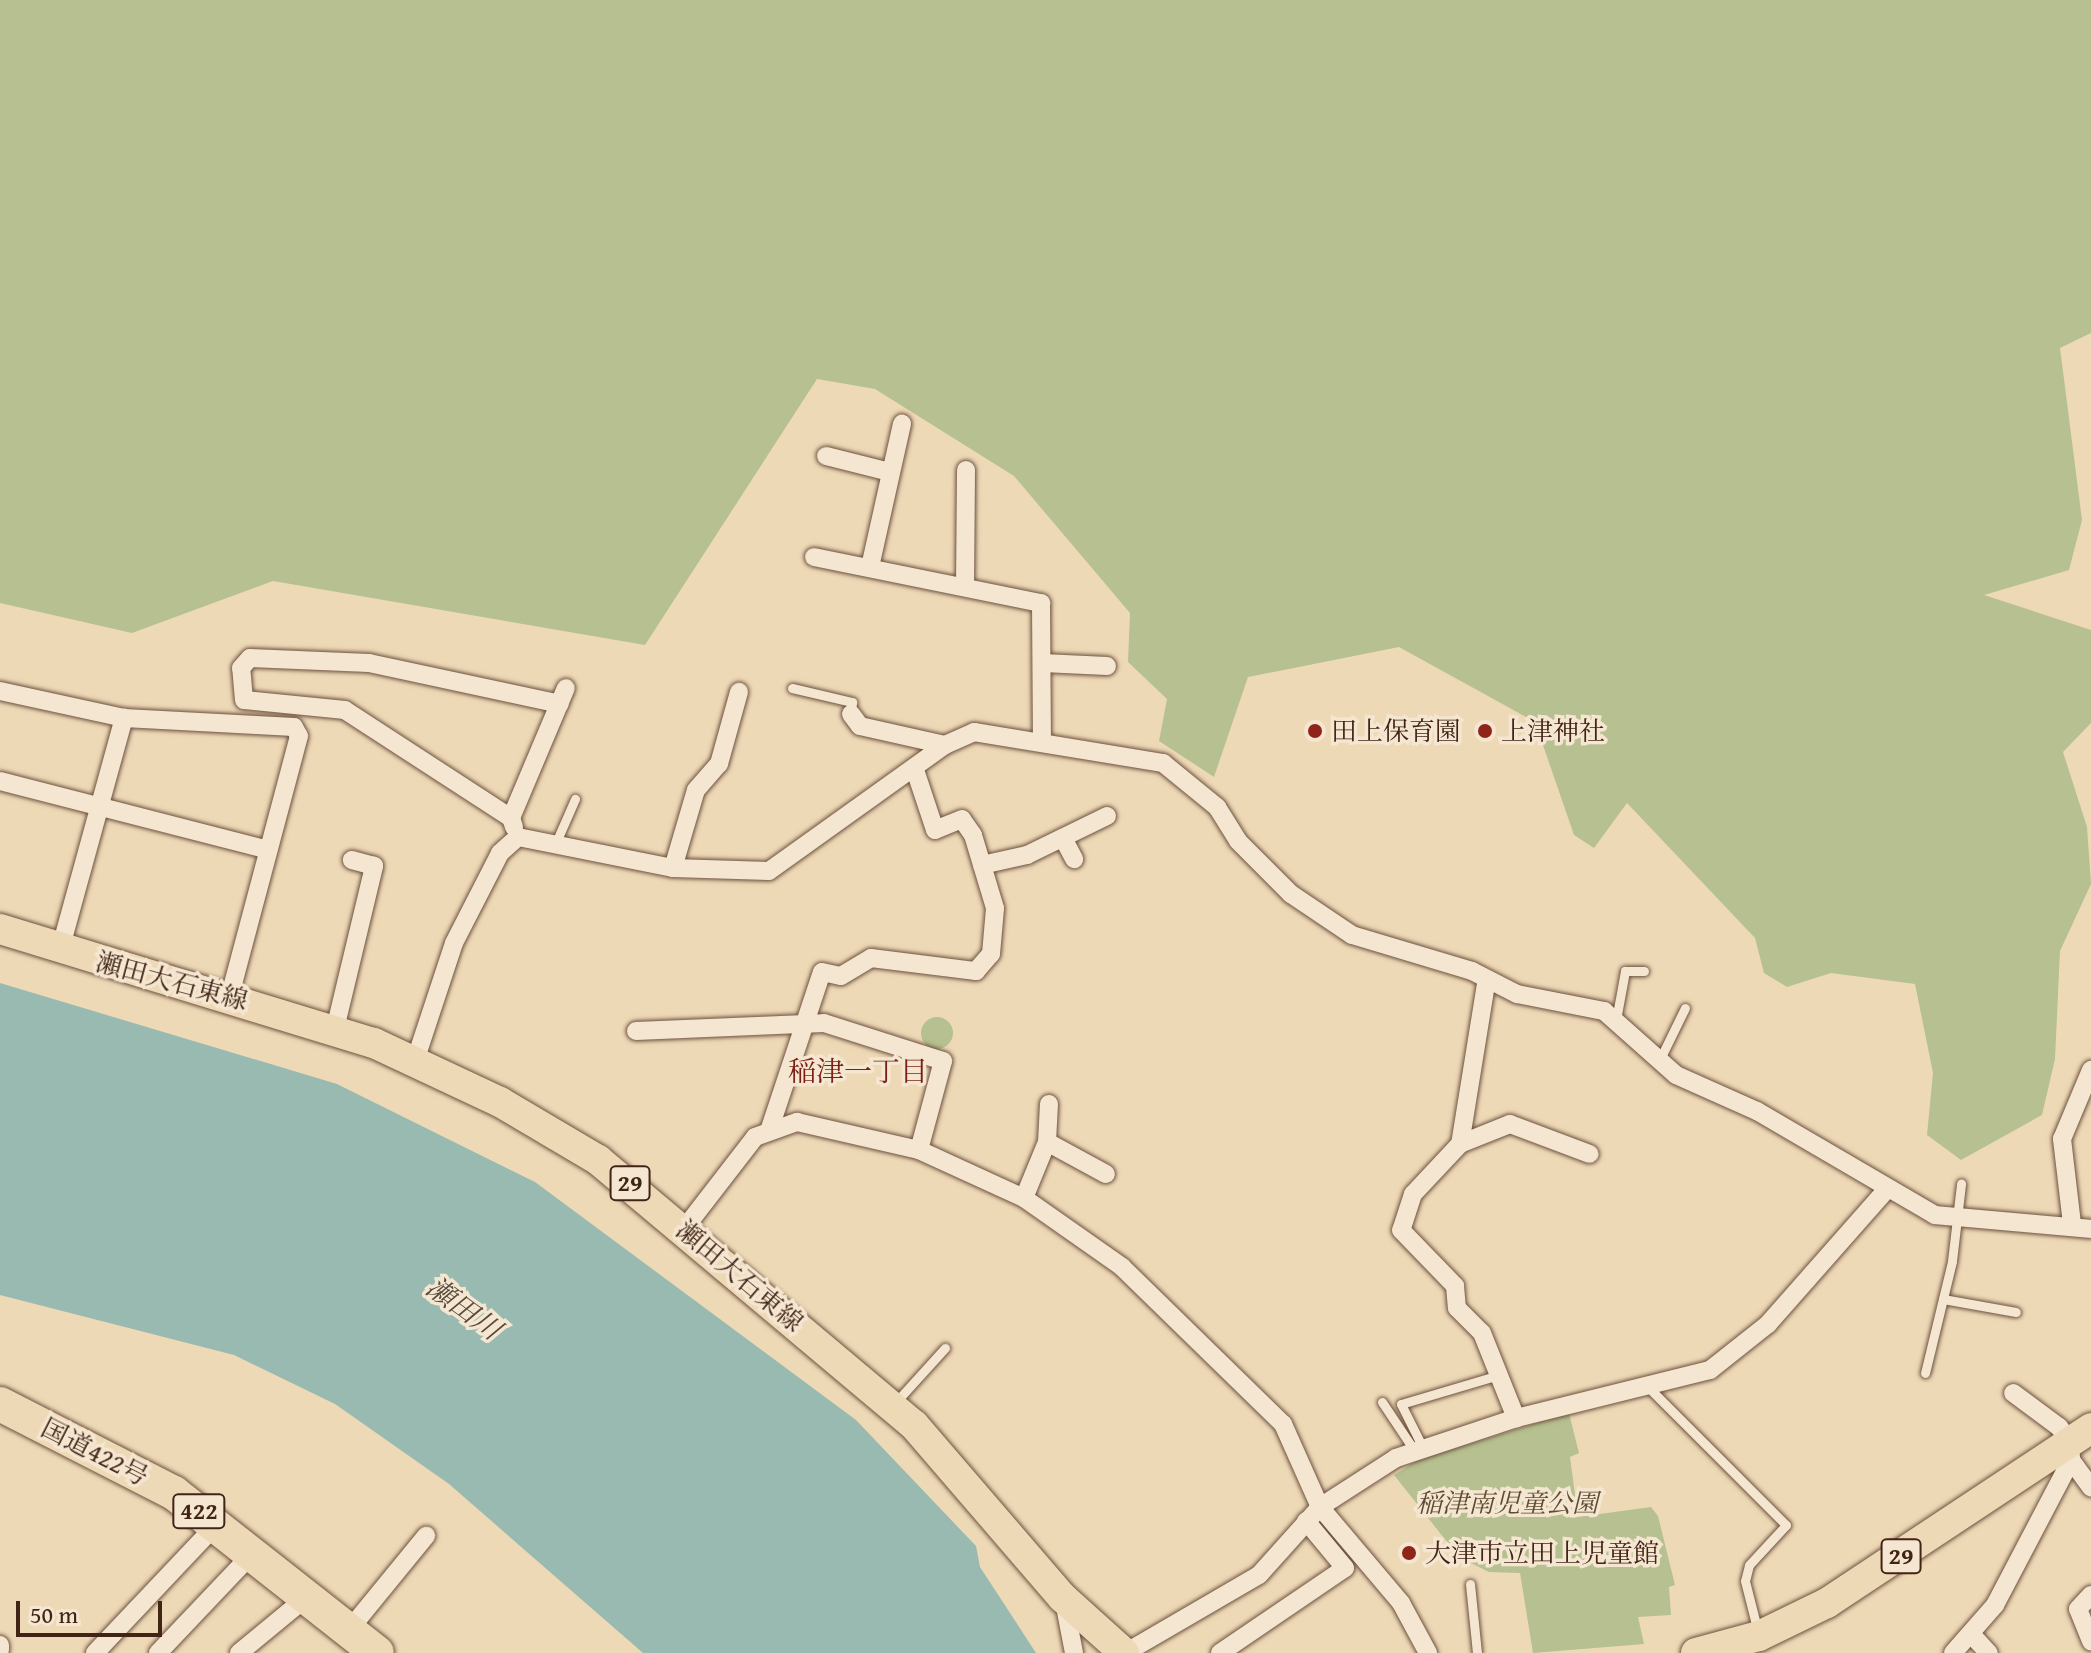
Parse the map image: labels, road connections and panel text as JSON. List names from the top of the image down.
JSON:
{
  "streets": {
    "highway": ["国道422号", "422"],
    "main road": ["瀬田大石東線", "29"]
  },
  "districts": ["稲津一丁目"],
  "water": ["瀬田川"],
  "parks": ["稲津南児童公園"],
  "places": ["田上保育園", "上津神社", "大津市立田上児童館"],
  "scale_bar": "50 m"
}
